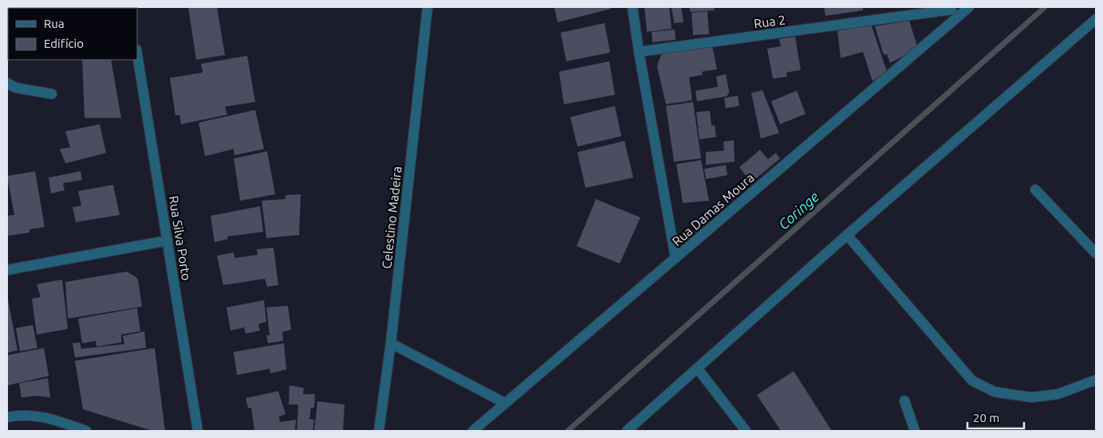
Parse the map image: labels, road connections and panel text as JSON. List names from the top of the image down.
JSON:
{
  "streets": {
    "street": [
      "Rua 2",
      "Rua Damas Moura",
      "Celestino Madeira",
      "Rua Silva Porto"
    ]
  },
  "crossings": [
    ["Rua 2", "Rua Damas Moura"]
  ],
  "water": ["Coringe"],
  "legend": ["Rua", "Edifício"],
  "scale_bar": "20 m"
}
